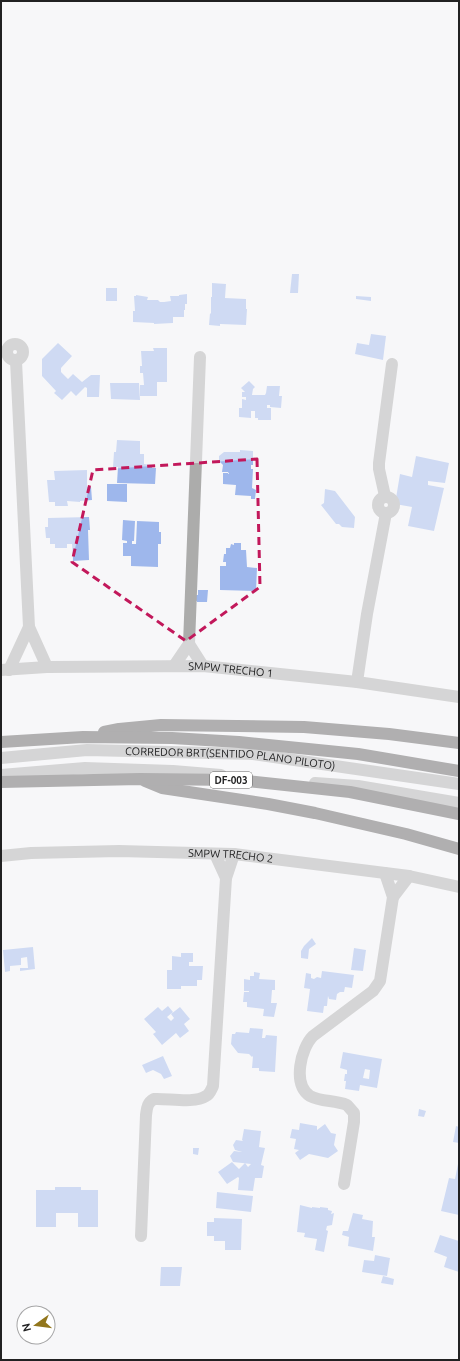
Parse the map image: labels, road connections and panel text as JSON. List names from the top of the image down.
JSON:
{
  "streets": {
    "highway": ["DF-003"],
    "street": ["SMPW TRECHO 1", "CORREDOR BRT(SENTIDO PLANO PILOTO)", "SMPW TRECHO 2"]
  },
  "north": "left"
}
